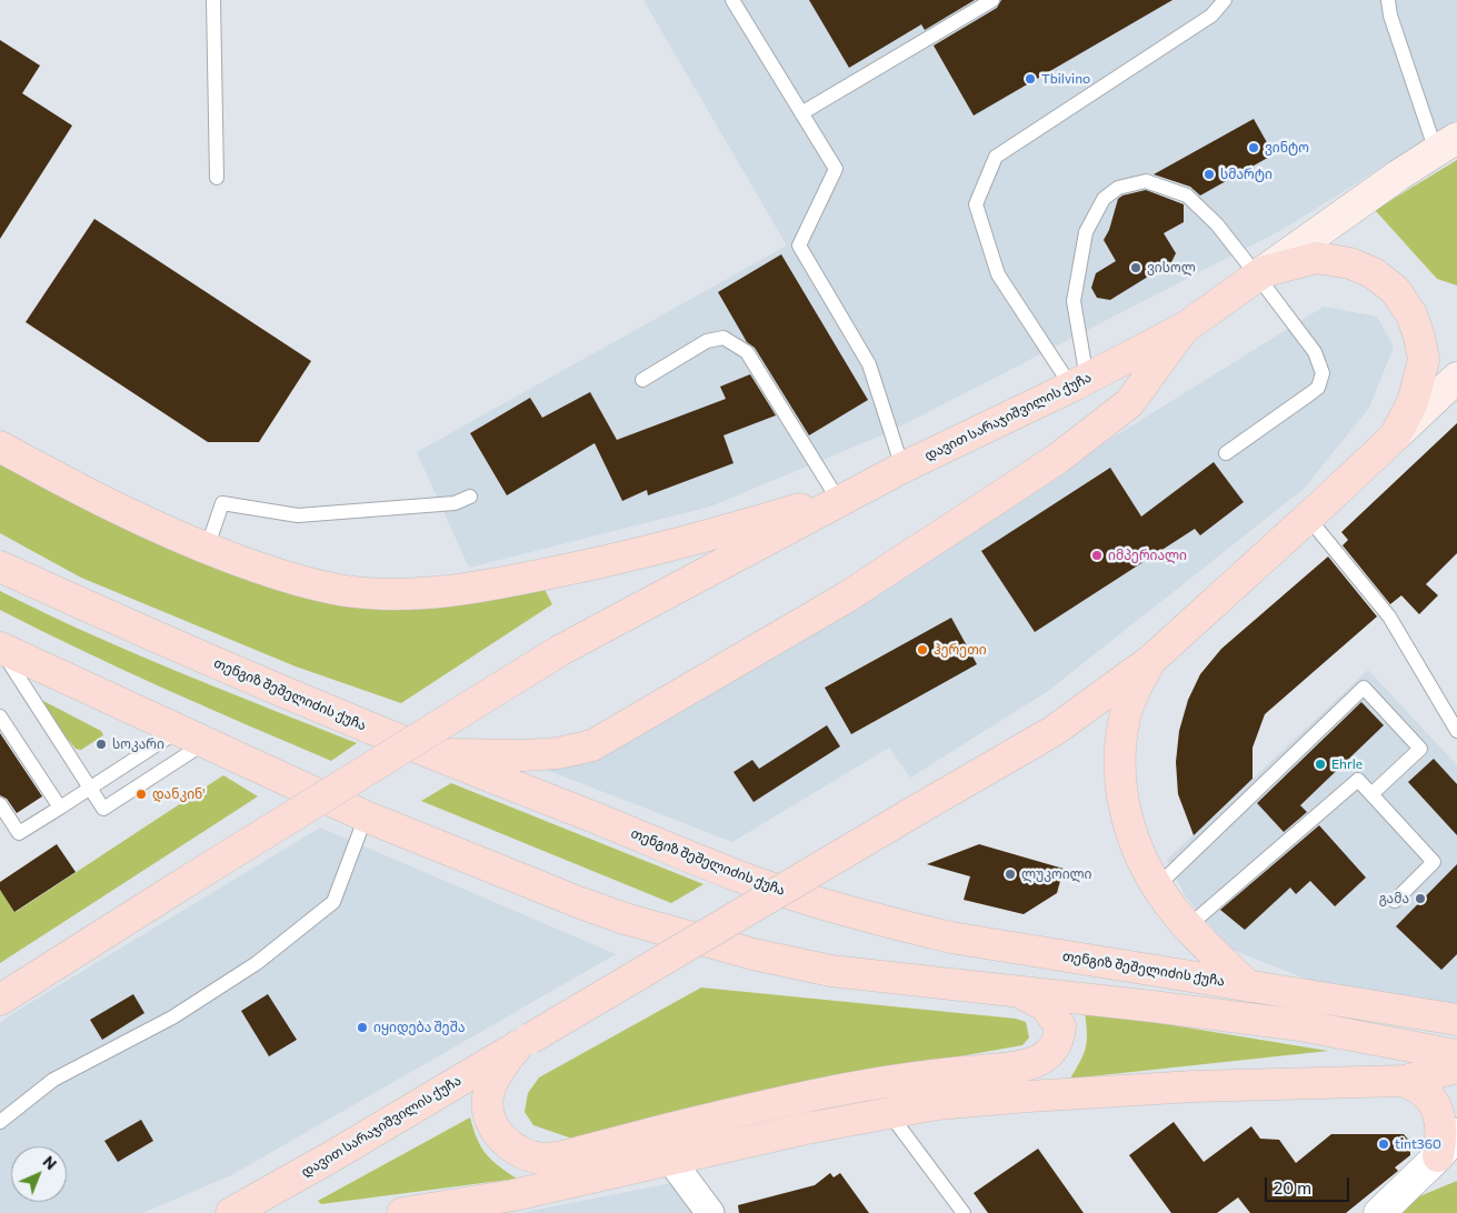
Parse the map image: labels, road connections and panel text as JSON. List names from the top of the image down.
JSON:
{
  "streets": {
    "main road": ["დავით სარაჯიშვილის ქუჩა", "თენგიზ შეშელიძის ქუჩა"]
  },
  "places": [
    "Tbilvino",
    "ვინტო",
    "სმარტი",
    "ვისოლ",
    "იმპერიალი",
    "ჰერეთი",
    "სოკარი",
    "Ehrle",
    "დანკინ'",
    "ლუკოილი",
    "გამა",
    "იყიდება შეშა",
    "tint360"
  ],
  "scale_bar": "20 m",
  "north": "top right"
}
